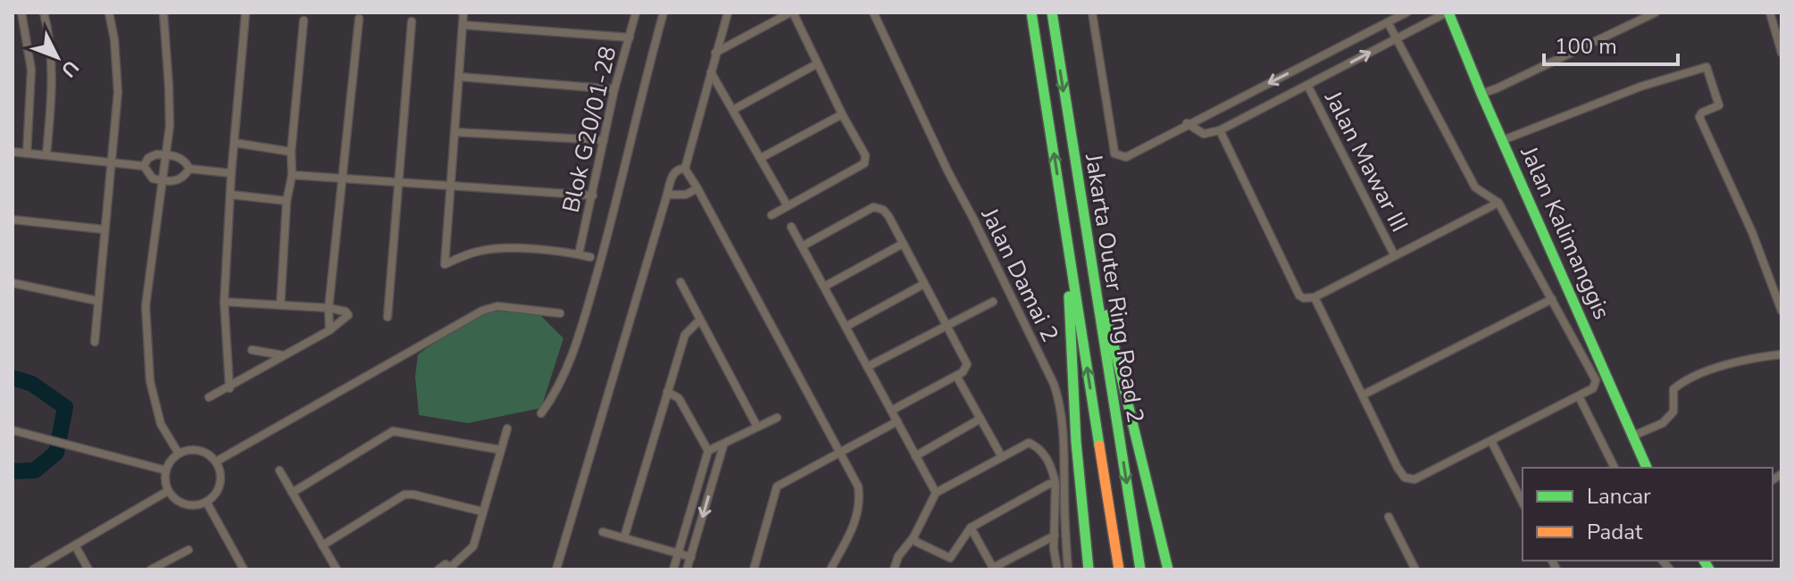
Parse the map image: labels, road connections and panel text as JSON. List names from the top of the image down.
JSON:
{
  "streets": {
    "main road": ["Jalan Kalimanggis", "Jakarta Outer Ring Road 2"],
    "street": ["Blok G20/01-28", "Jalan Mawar III", "Jalan Damai 2"]
  },
  "legend": ["Lancar", "Padat"],
  "scale_bar": "100 m",
  "north": "bottom right"
}
